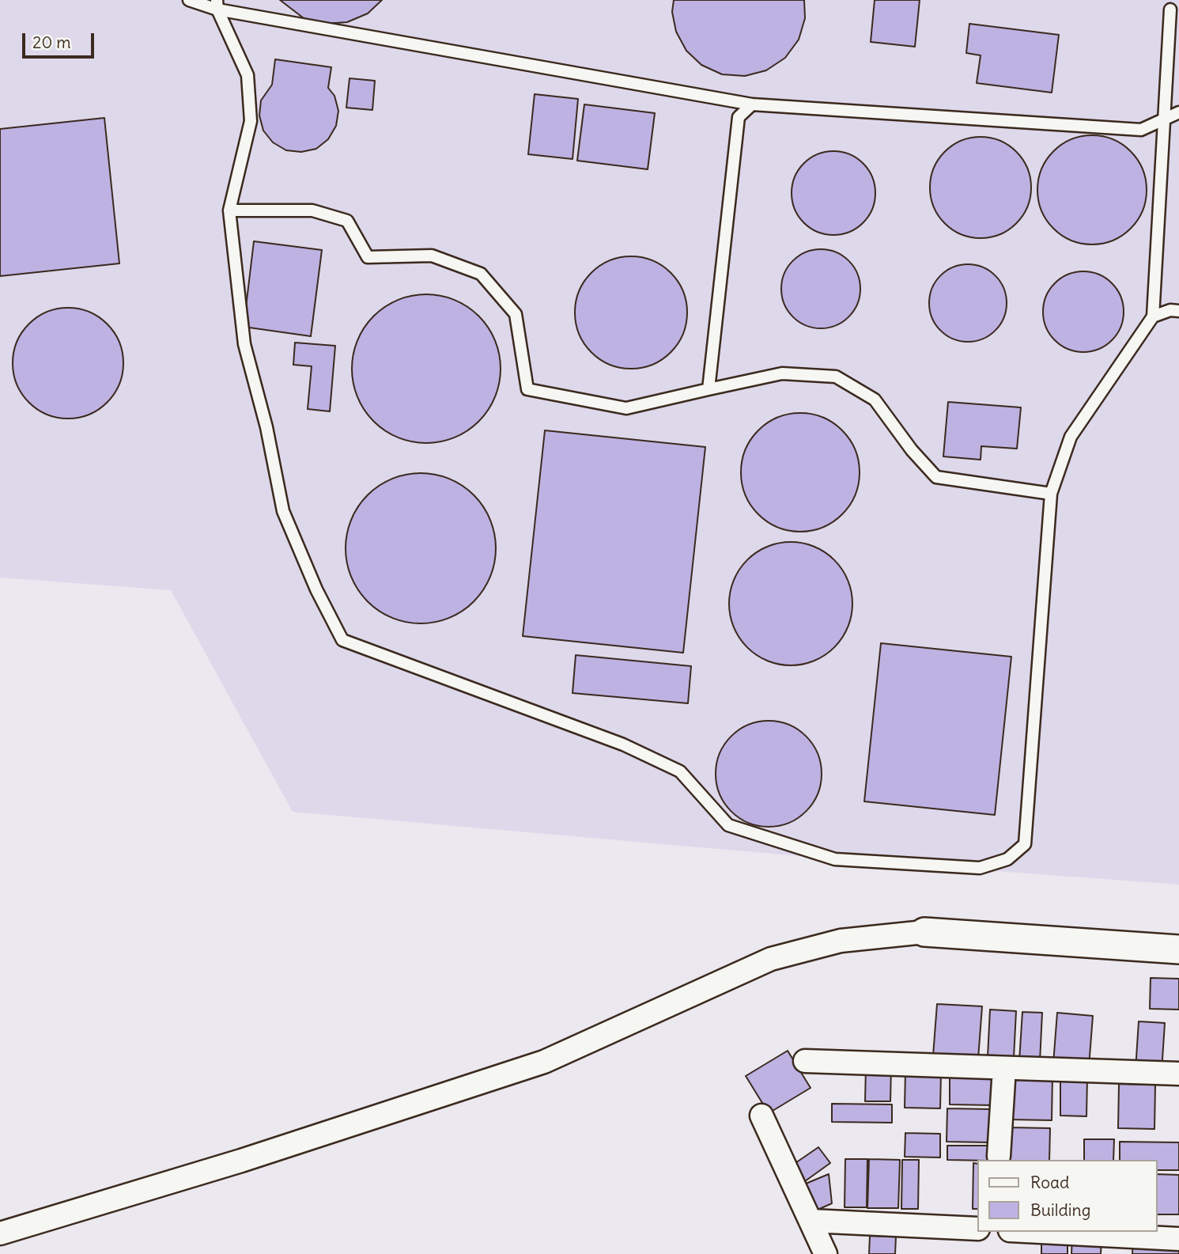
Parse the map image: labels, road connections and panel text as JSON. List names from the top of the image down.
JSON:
{
  "legend": ["Road", "Building"],
  "scale_bar": "20 m"
}
